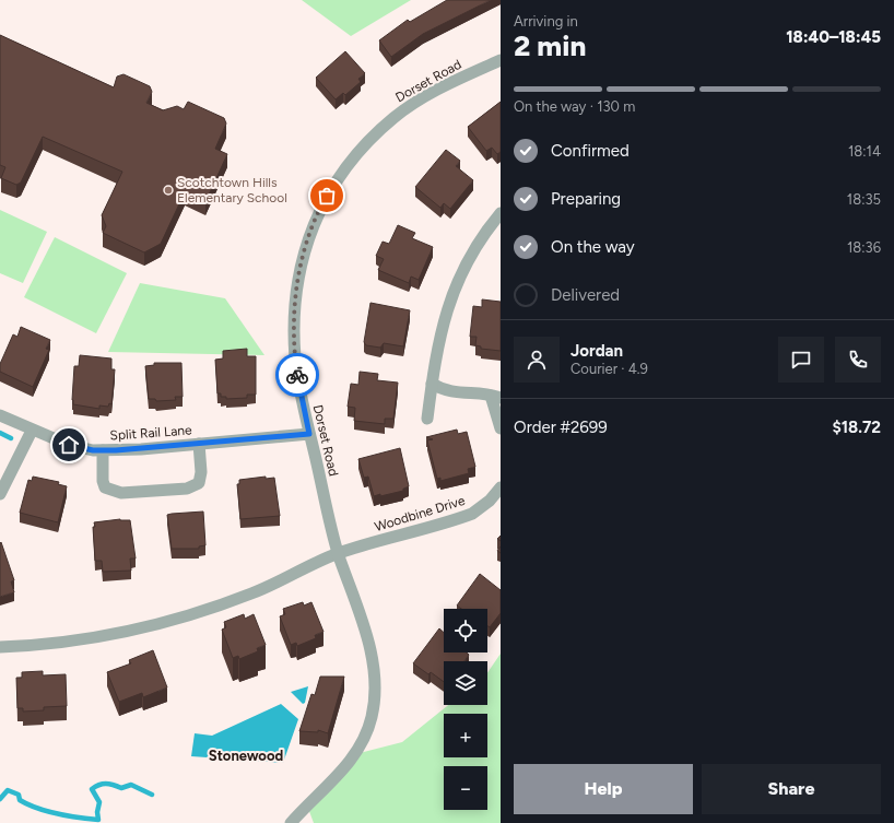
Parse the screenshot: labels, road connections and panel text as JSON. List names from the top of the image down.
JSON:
{
  "streets": {
    "street": ["Dorset Road", "Split Rail Lane", "Woodbine Drive"]
  },
  "crossings": [
    ["Dorset Road", "Split Rail Lane"],
    ["Dorset Road", "Woodbine Drive"]
  ],
  "districts": ["Stonewood"],
  "places": ["Scotchtown Hills Elementary School"],
  "page": {
    "heading": ["2 min", "Arriving in", "18:40–18:45"],
    "panel": [
      "Jordan",
      "Courier · 4.9",
      "Order #2699",
      "$18.72"
    ],
    "bar": "On the way · 130 m",
    "list": [
      ["Confirmed", "18:14"],
      ["Preparing", "18:35"],
      ["On the way", "18:36"],
      "Delivered"
    ],
    "map_buttons": ["+", "−"],
    "buttons": ["Help", "Share"]
  }
}
